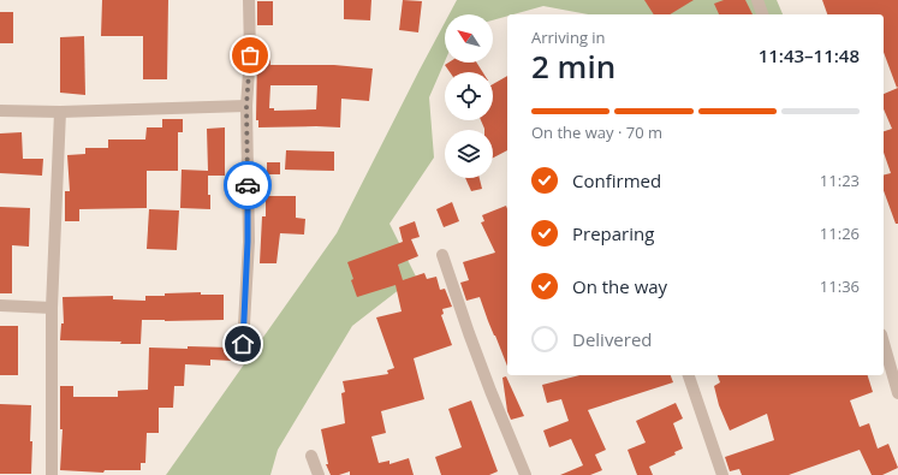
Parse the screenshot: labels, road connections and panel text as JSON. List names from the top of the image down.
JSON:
{
  "north": "top left",
  "page": {
    "heading": ["2 min", "Arriving in", "11:43–11:48"],
    "bar": "On the way · 70 m",
    "list": [
      ["Confirmed", "11:23"],
      ["Preparing", "11:26"],
      ["On the way", "11:36"],
      "Delivered"
    ]
  }
}
